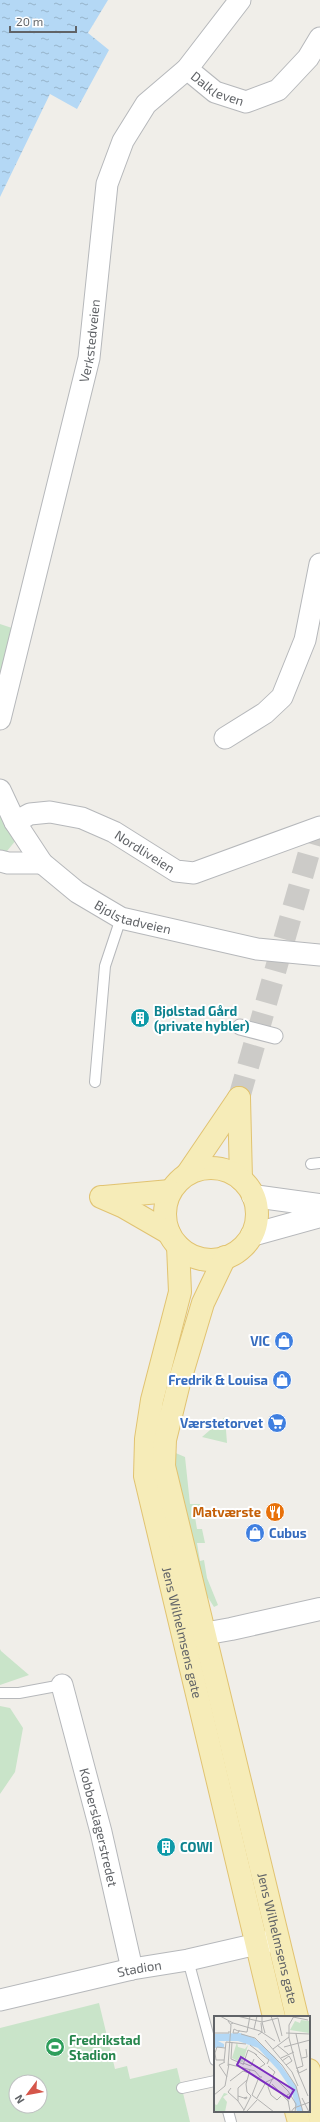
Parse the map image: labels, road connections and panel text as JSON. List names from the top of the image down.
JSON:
{
  "streets": {
    "main road": ["Jens Wilhelmsens gate"],
    "street": [
      "Dalkleven",
      "Verkstedveien",
      "Nordliveien",
      "Bjølstadveien",
      "Kobberslagerstredet",
      "Stadion"
    ]
  },
  "crossings": [
    ["Dalkleven", "Verkstedveien"],
    ["Nordliveien", "Bjølstadveien"],
    ["Jens Wilhelmsens gate", "Stadion"],
    ["Kobberslagerstredet", "Stadion"]
  ],
  "places": {
    "building": ["Bjølstad Gård (private hybler)", "COWI"],
    "shop": ["VIC", "Fredrik & Louisa", "Cubus"],
    "supermarket": ["Værstetorvet"],
    "restaurant": ["Matværste"],
    "sports": ["Fredrikstad Stadion"]
  },
  "scale_bar": "20 m",
  "north": "bottom left"
}
